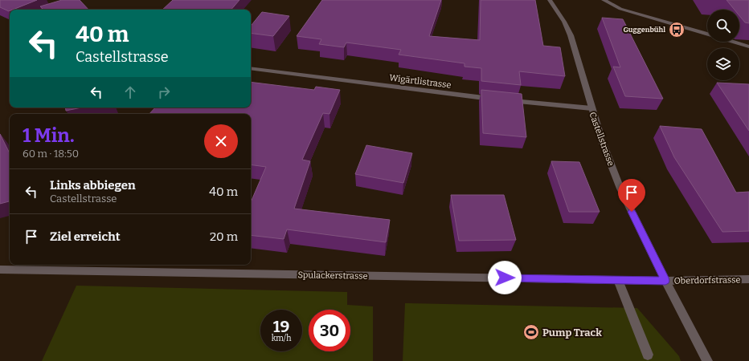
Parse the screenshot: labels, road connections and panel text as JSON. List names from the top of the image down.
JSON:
{
  "streets": {
    "street": [
      "Wigärtlistrasse",
      "Castellstrasse",
      "Spulackerstrasse",
      "Oberdorfstrasse"
    ]
  },
  "crossings": [
    ["Wigärtlistrasse", "Castellstrasse"],
    ["Castellstrasse", "Spulackerstrasse"],
    ["Castellstrasse", "Oberdorfstrasse"],
    ["Spulackerstrasse", "Oberdorfstrasse"]
  ],
  "places": {
    "bus stop": ["Guggenbühl"],
    "sports": ["Pump Track"]
  },
  "page": {
    "turn": ["40 m", "Castellstrasse"],
    "heading": ["1 Min.", "60 m · 18:50"],
    "list": [
      {
        "name": "Links abbiegen",
        "note": "Castellstrasse",
        "value": "40 m"
      },
      {
        "name": "Ziel erreicht",
        "value": "20 m"
      }
    ],
    "speed": "19 km/h",
    "limit": "30"
  }
}
